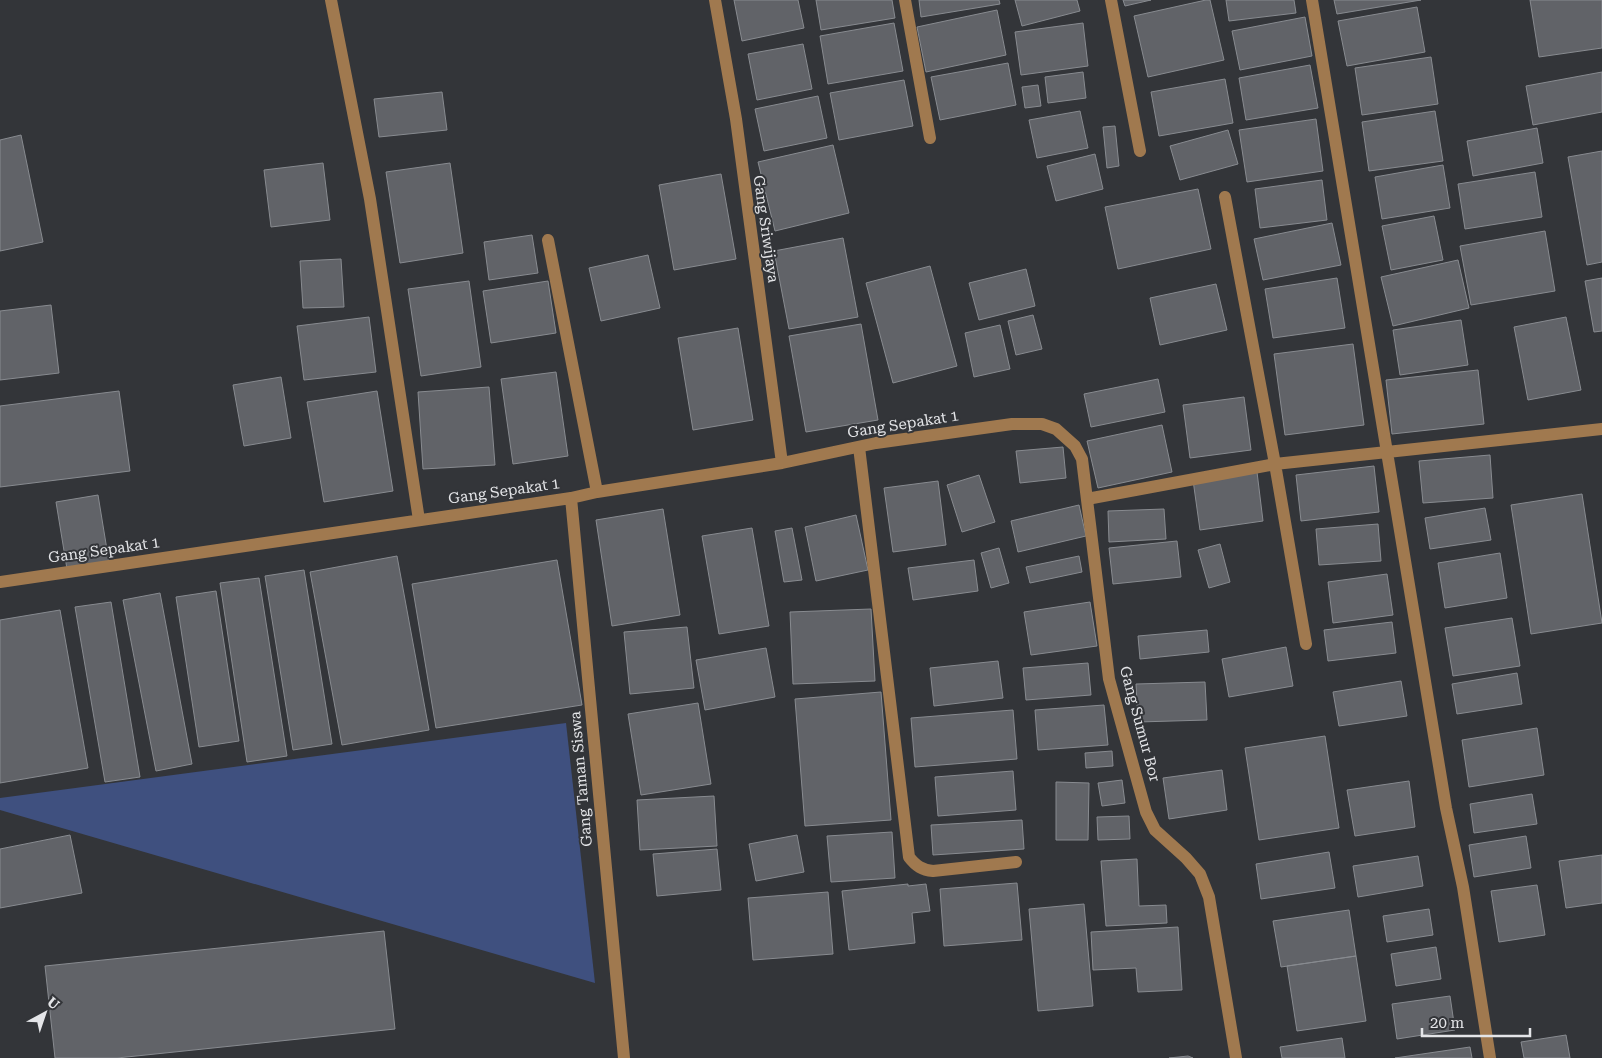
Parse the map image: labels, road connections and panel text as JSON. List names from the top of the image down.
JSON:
{
  "streets": {
    "street": [
      "Gang Sriwijaya",
      "Gang Sepakat 1",
      "Gang Sumur Bor",
      "Gang Taman Siswa"
    ]
  },
  "crossings": [
    ["Gang Sriwijaya", "Gang Sepakat 1"],
    ["Gang Sepakat 1", "Gang Sumur Bor"],
    ["Gang Sepakat 1", "Gang Taman Siswa"]
  ],
  "scale_bar": "20 m",
  "north": "top right"
}
